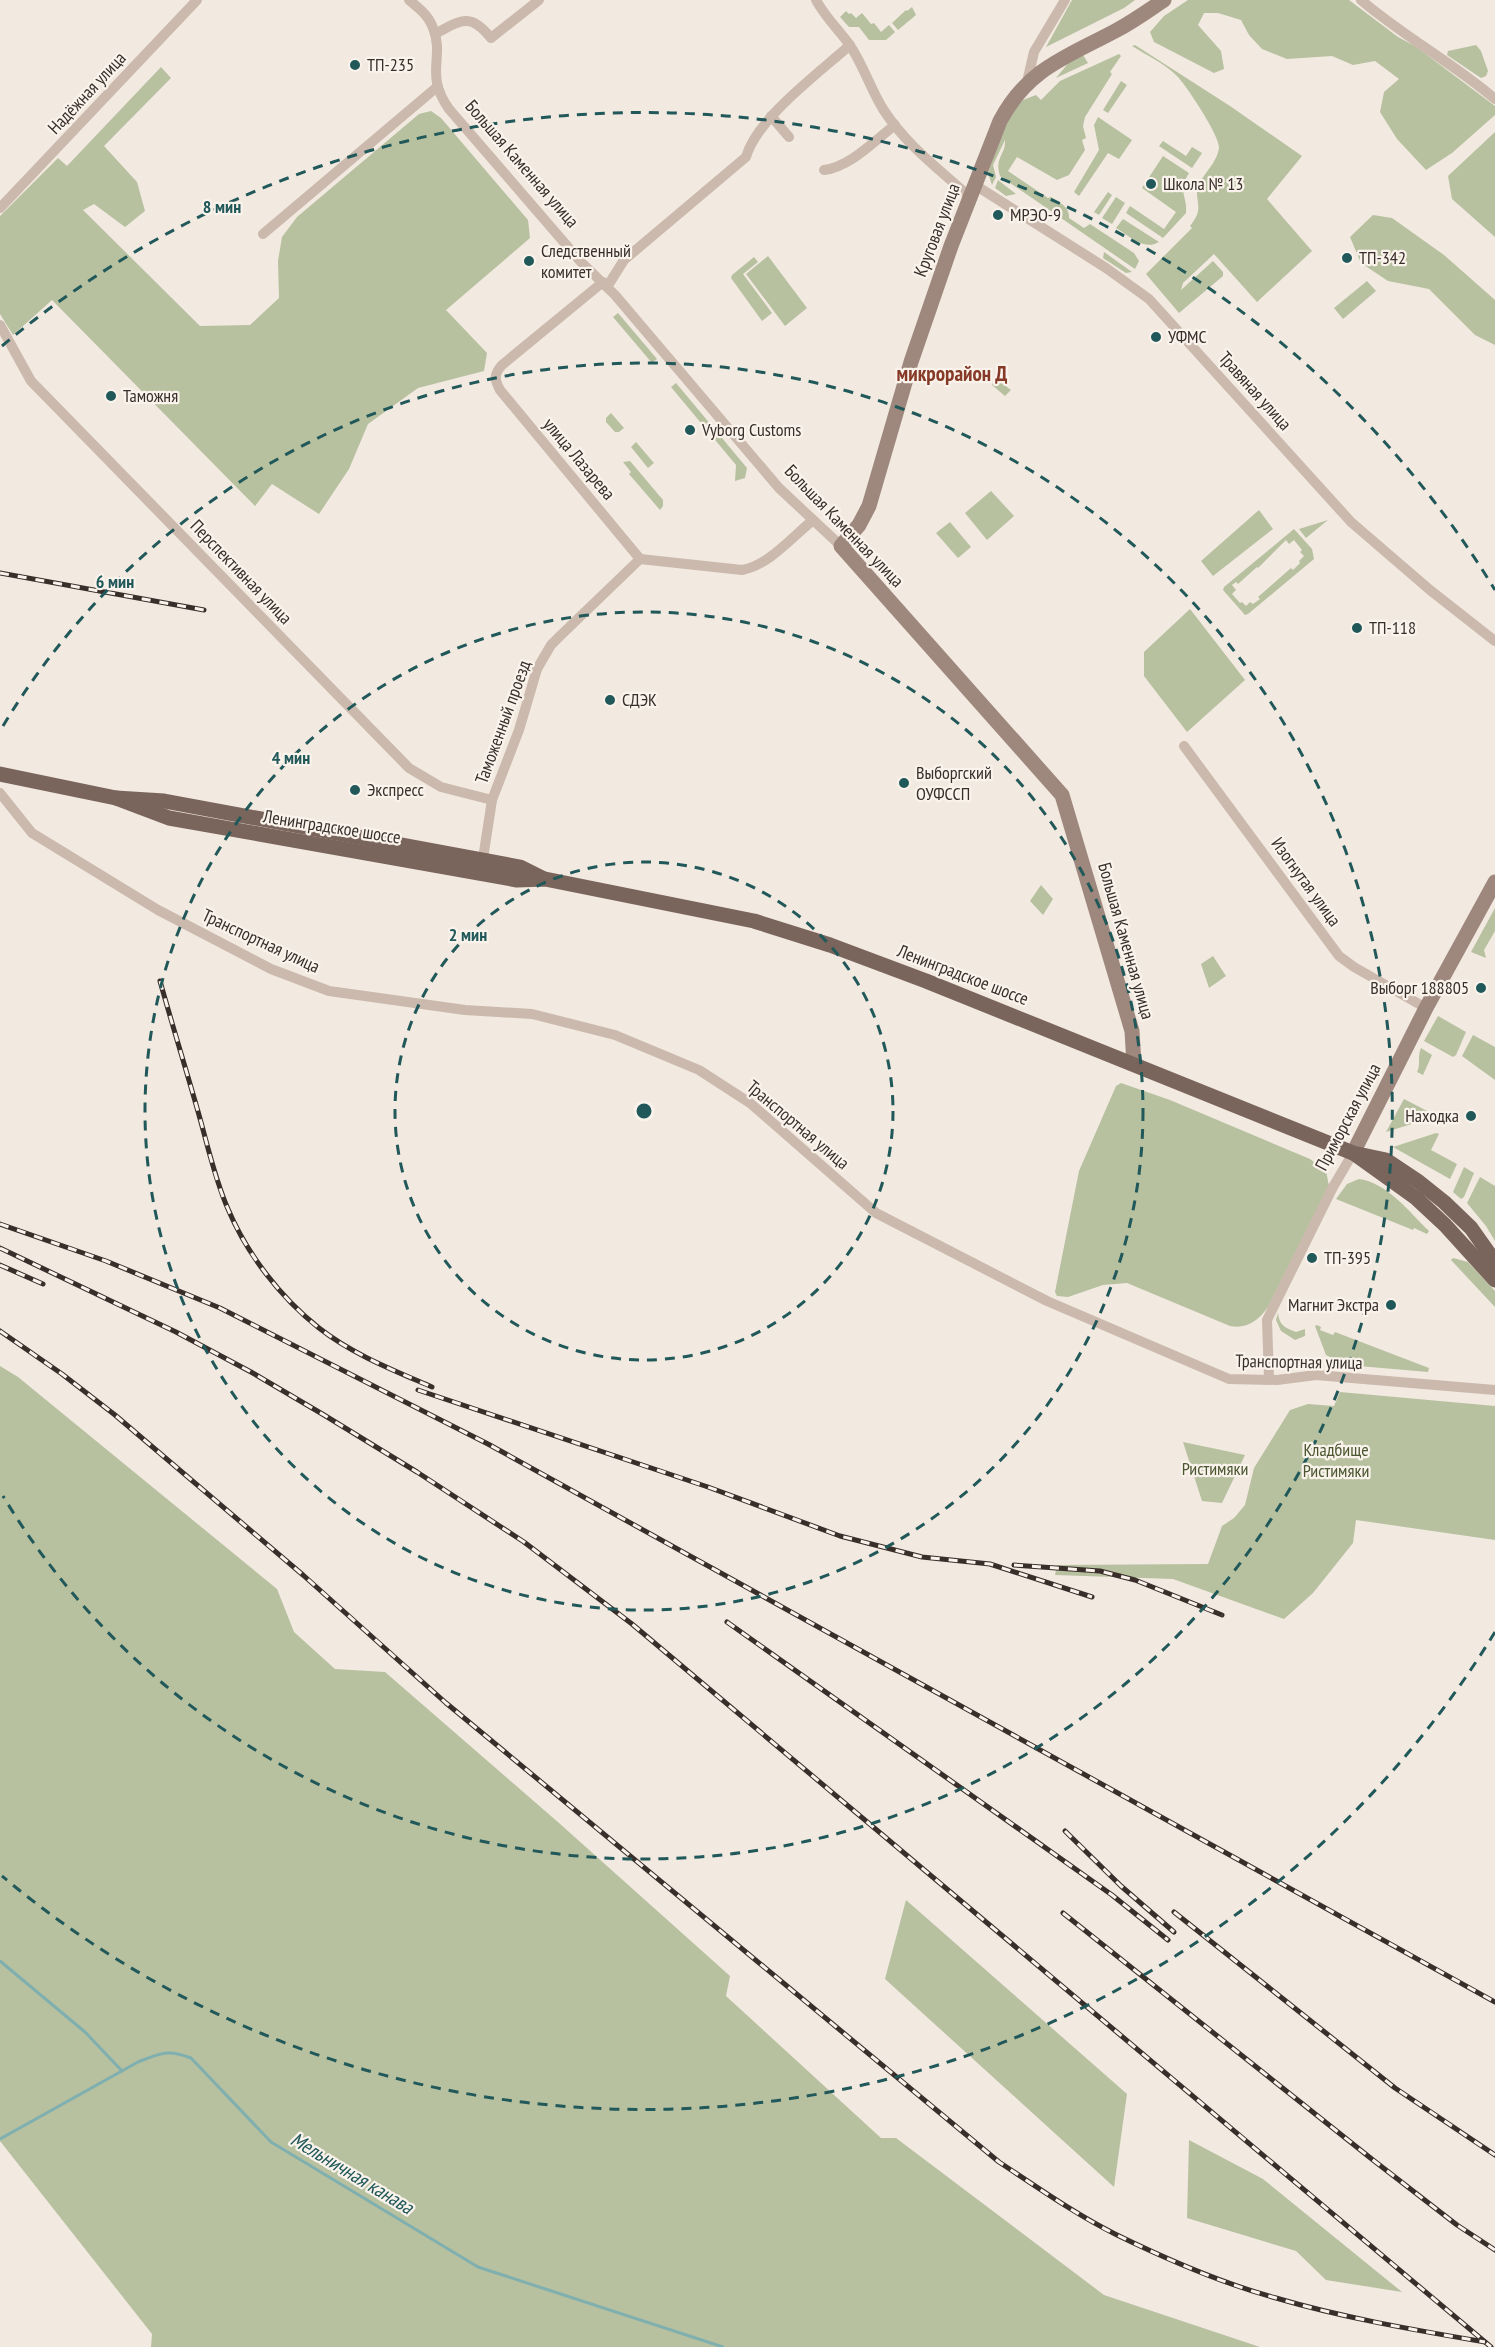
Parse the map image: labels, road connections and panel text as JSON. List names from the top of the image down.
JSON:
{
  "streets": {
    "main road": ["Ленинградское шоссе"],
    "street": [
      "Надёжная улица",
      "Большая Каменная улица",
      "Круговая улица",
      "Травяная улица",
      "улица Лазарева",
      "Перспективная улица",
      "Таможенный проезд",
      "Изогнутая улица",
      "Транспортная улица",
      "Приморская улица"
    ]
  },
  "crossings": [
    ["Большая Каменная улица", "Круговая улица"],
    ["Большая Каменная улица", "улица Лазарева"],
    ["Большая Каменная улица", "Ленинградское шоссе"],
    ["Круговая улица", "Травяная улица"],
    ["улица Лазарева", "Таможенный проезд"],
    ["Перспективная улица", "Таможенный проезд"],
    ["Таможенный проезд", "Ленинградское шоссе"],
    ["Ленинградское шоссе", "Приморская улица"],
    ["Изогнутая улица", "Приморская улица"],
    ["Транспортная улица", "Приморская улица"]
  ],
  "districts": ["микрорайон Д"],
  "water": ["Мельничная канава"],
  "parks": ["Кладбище Ристимяки", "Ристимяки"],
  "places": [
    "ТП-235",
    "Школа № 13",
    "МРЭО-9",
    "ТП-342",
    "Следственный комитет",
    "УФМС",
    "Таможня",
    "Vyborg Customs",
    "ТП-118",
    "СДЭК",
    "Выборгский ОУФССП",
    "Экспресс",
    "Выборг 188805",
    "Находка",
    "ТП-395",
    "Магнит Экстра"
  ],
  "rings": [
    "8 мин",
    "6 мин",
    "4 мин",
    "2 мин"
  ]
}
